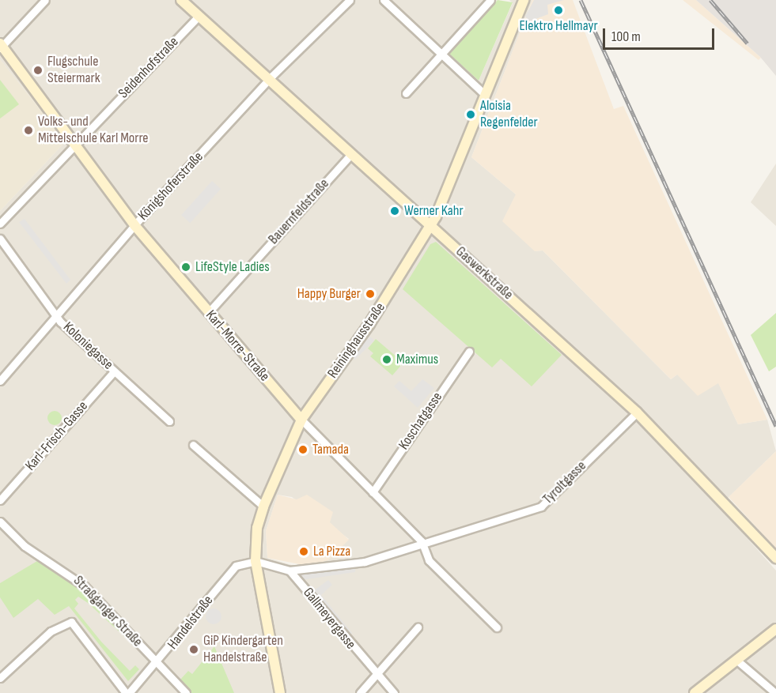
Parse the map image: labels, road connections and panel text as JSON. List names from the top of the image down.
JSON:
{
  "streets": {
    "main road": ["Gaswerkstraße", "Reininghausstraße", "Karl-Morre-Straße"],
    "street": [
      "Seidenhofstraße",
      "Königshoferstraße",
      "Bauernfeldstraße",
      "Koloniegasse",
      "Koschatgasse",
      "Karl-Frisch-Gasse",
      "Tyroltgasse",
      "Straßganger Straße",
      "Gallmeyergasse",
      "Handelstraße"
    ]
  },
  "crossings": [
    ["Seidenhofstraße", "Gaswerkstraße"],
    ["Seidenhofstraße", "Karl-Morre-Straße"],
    ["Königshoferstraße", "Gaswerkstraße"],
    ["Königshoferstraße", "Koloniegasse"],
    ["Königshoferstraße", "Karl-Morre-Straße"],
    ["Bauernfeldstraße", "Gaswerkstraße"],
    ["Bauernfeldstraße", "Karl-Morre-Straße"],
    ["Gaswerkstraße", "Reininghausstraße"],
    ["Gaswerkstraße", "Tyroltgasse"],
    ["Reininghausstraße", "Karl-Morre-Straße"],
    ["Reininghausstraße", "Handelstraße"],
    ["Koloniegasse", "Karl-Frisch-Gasse"],
    ["Karl-Morre-Straße", "Koschatgasse"],
    ["Karl-Morre-Straße", "Tyroltgasse"],
    ["Straßganger Straße", "Handelstraße"]
  ],
  "places": [
    "Elektro Hellmayr",
    "Flugschule Steiermark",
    "Aloisia Regenfelder",
    "Volks- und Mittelschule Karl Morre",
    "Werner Kahr",
    "LifeStyle Ladies",
    "Happy Burger",
    "Maximus",
    "Tamada",
    "La Pizza",
    "GiP Kindergarten Handelstraße"
  ],
  "scale_bar": "100 m"
}
